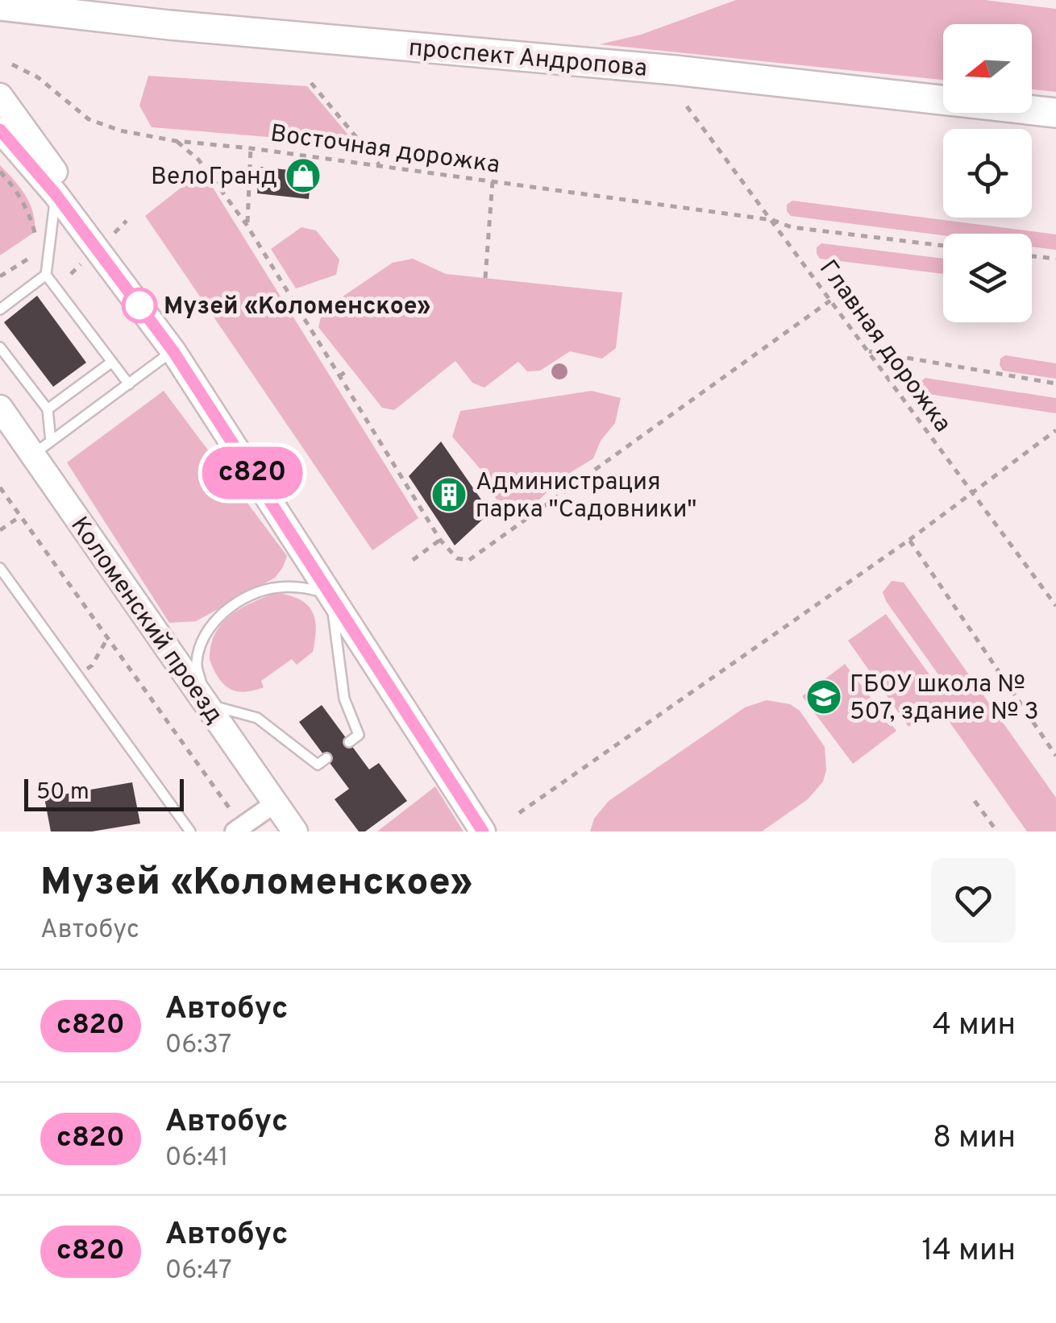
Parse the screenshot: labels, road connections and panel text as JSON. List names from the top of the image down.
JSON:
{
  "streets": {
    "main road": ["проспект Андропова", "Коломенский проезд"],
    "path": ["Восточная дорожка", "Главная дорожка"]
  },
  "crossings": [
    ["Восточная дорожка", "Главная дорожка"]
  ],
  "places": {
    "shop": ["ВелоГранд"],
    "other": ["Музей «Коломенское»"],
    "building": ["Администрация парка \"Садовники\""],
    "school or university": ["ГБОУ школа № 507, здание № 3"]
  },
  "lines": ["bus line с820"],
  "scale_bar": "50 m",
  "north": "left",
  "page": {
    "on_map": "с820",
    "scale": "50 m",
    "heading": ["Музей «Коломенское»", "Автобус"],
    "list": [
      {
        "mark": "с820",
        "name": "Автобус",
        "note": "06:37",
        "value": "4 мин"
      },
      {
        "mark": "с820",
        "name": "Автобус",
        "note": "06:41",
        "value": "8 мин"
      },
      {
        "mark": "с820",
        "name": "Автобус",
        "note": "06:47",
        "value": "14 мин"
      }
    ]
  }
}
